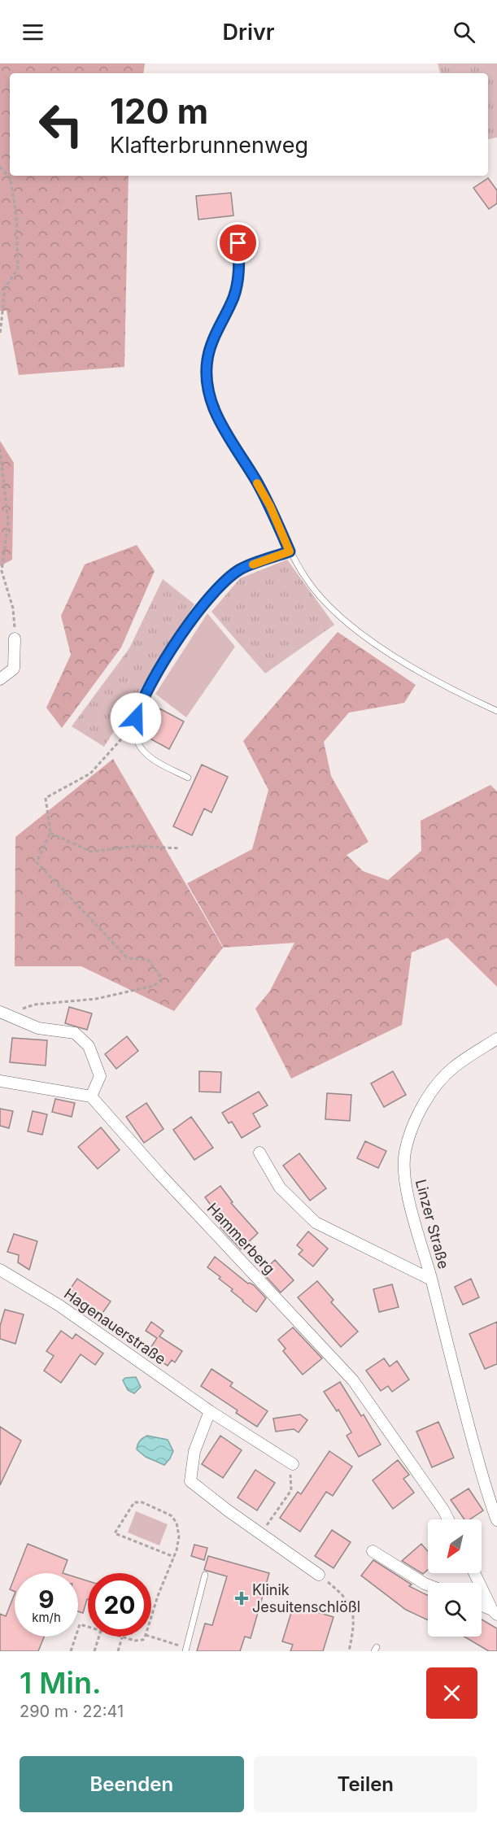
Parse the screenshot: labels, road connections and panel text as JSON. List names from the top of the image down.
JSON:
{
  "streets": {
    "street": ["Linzer Straße", "Hammerberg", "Hagenauerstraße"]
  },
  "places": {
    "health": ["Klinik Jesuitenschlößl"]
  },
  "north": "bottom left",
  "page": {
    "header": "Drivr",
    "turn": ["120 m", "Klafterbrunnenweg"],
    "speed": "9 km/h",
    "limit": "20",
    "heading": ["1 Min.", "290 m · 22:41"],
    "buttons": ["Beenden", "Teilen"]
  }
}
